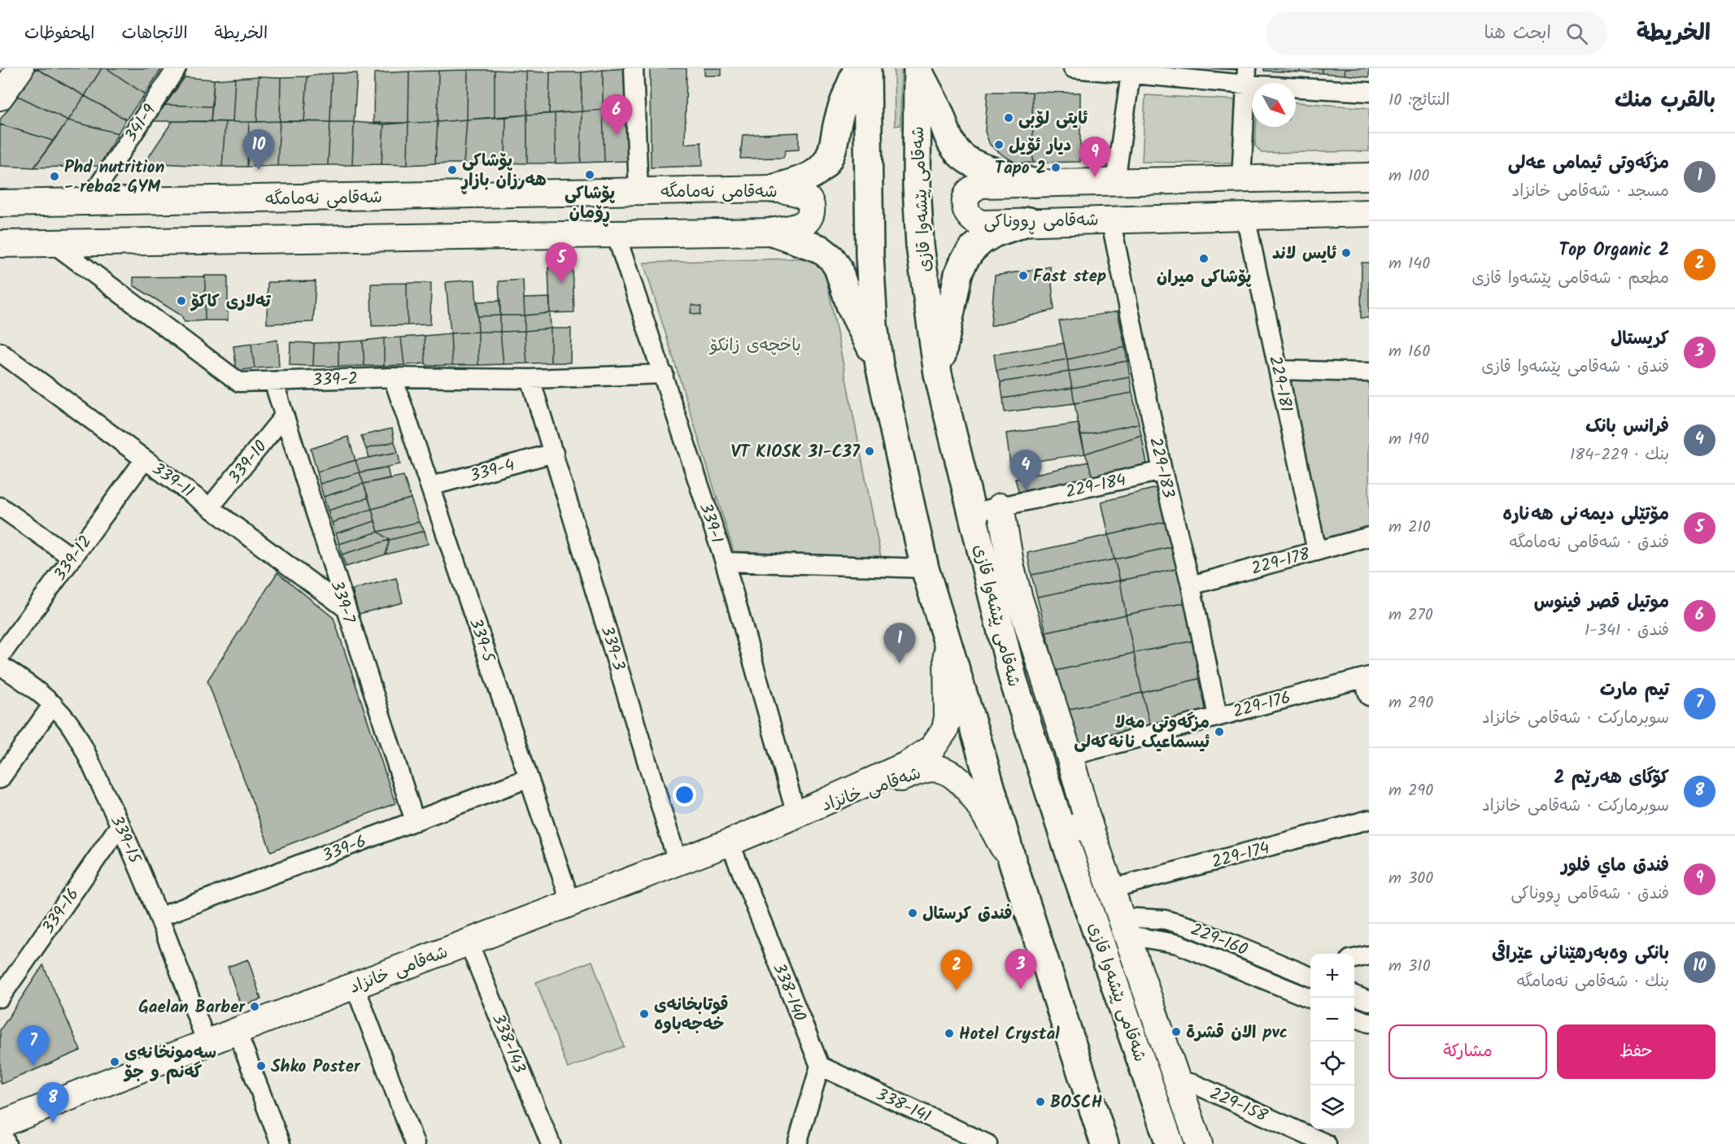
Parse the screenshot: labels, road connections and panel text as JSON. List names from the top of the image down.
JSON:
{
  "streets": {
    "highway": ["شەقامی پێشەوا قازی"],
    "main road": ["شەقامی نەمامگە", "شەقامی ڕووناکی", "شەقامی خانزاد"],
    "street": [
      "341-9",
      "339-2",
      "229-181",
      "339-10",
      "229-183",
      "339-4",
      "339-11",
      "229-184",
      "339-1",
      "339-12",
      "229-178",
      "339-7",
      "339-5",
      "339-3",
      "229-176",
      "339-15",
      "339-6",
      "229-174",
      "339-16",
      "229-160",
      "338-140",
      "338-143",
      "229-158",
      "338-141"
    ]
  },
  "crossings": [
    ["341-9", "شەقامی نەمامگە"],
    ["شەقامی نەمامگە", "339-2"],
    ["شەقامی نەمامگە", "339-1"],
    ["شەقامی پێشەوا قازی", "229-184"],
    ["شەقامی ڕووناکی", "229-181"],
    ["شەقامی ڕووناکی", "229-183"],
    ["339-2", "339-1"],
    ["339-2", "339-7"],
    ["339-2", "339-5"],
    ["339-2", "339-3"],
    ["229-181", "229-178"],
    ["339-10", "339-11"],
    ["339-10", "339-7"],
    ["229-183", "229-184"],
    ["229-183", "229-178"],
    ["229-183", "229-176"],
    ["339-4", "339-5"],
    ["339-4", "339-3"],
    ["339-11", "339-12"],
    ["339-11", "339-7"],
    ["339-1", "شەقامی خانزاد"],
    ["339-7", "339-6"],
    ["339-5", "شەقامی خانزاد"],
    ["339-5", "339-6"],
    ["339-3", "شەقامی خانزاد"],
    ["شەقامی خانزاد", "339-15"],
    ["شەقامی خانزاد", "338-140"],
    ["شەقامی خانزاد", "338-143"],
    ["339-15", "339-6"],
    ["339-15", "339-16"],
    ["338-140", "338-141"]
  ],
  "parks": ["باخچەی زانکۆ"],
  "places": [
    "ئایتی لۆبی",
    "دیار ئۆیل",
    "Tapo 2",
    "پۆشاکی هەرزان بازاڕ",
    "پۆشاکی ڕۆمان",
    "Phd nutrition - rebaz GYM",
    "ئایس لاند",
    "پۆشاکی ميران",
    "Fast step",
    "تەلاری کاکۆ",
    "VT KIOSK 31-C37",
    "مزگەوتی مەلا ئیسماعیک نانەکەلی",
    "فندق کرستال",
    "Gaelan Barber",
    "قوتابخانەی خەجەباوە",
    "الان قشرة pvc",
    "Hotel Crystal",
    "سەمونخانەی گەنم و جۆ",
    "Shko Poster",
    "BOSCH"
  ],
  "north": "bottom right",
  "page": {
    "header": "الخريطة",
    "search": "ابحث هنا",
    "nav": ["الخريطة", "الاتجاهات", "المحفوظات"],
    "heading": ["بالقرب منك", "النتائج: 10"],
    "pins": [
      "6",
      "10",
      "9",
      "5",
      "4",
      "1",
      "3",
      "2",
      "7",
      "8"
    ],
    "list": [
      {
        "mark": "1",
        "name": "مزگەوتی ئیمامی عەلی",
        "note": "مسجد · شەقامی خانزاد",
        "value": "100 m"
      },
      {
        "mark": "2",
        "name": "Top Organic 2",
        "note": "مطعم · شەقامی پێشەوا قازی",
        "value": "140 m"
      },
      {
        "mark": "3",
        "name": "كريستال",
        "note": "فندق · شەقامی پێشەوا قازی",
        "value": "160 m"
      },
      {
        "mark": "4",
        "name": "فرانس بانک",
        "note": "بنك · 229-184",
        "value": "190 m"
      },
      {
        "mark": "5",
        "name": "مۆتێلی دیمەنی هەنارە",
        "note": "فندق · شەقامی نەمامگە",
        "value": "210 m"
      },
      {
        "mark": "6",
        "name": "موتيل قصر فينوس",
        "note": "فندق · 341-1",
        "value": "270 m"
      },
      {
        "mark": "7",
        "name": "تيم مارت",
        "note": "سوبرماركت · شەقامی خانزاد",
        "value": "290 m"
      },
      {
        "mark": "8",
        "name": "کۆگای هەرێم 2",
        "note": "سوبرماركت · شەقامی خانزاد",
        "value": "290 m"
      },
      {
        "mark": "9",
        "name": "فندق ماي فلور",
        "note": "فندق · شەقامی ڕووناکی",
        "value": "300 m"
      },
      {
        "mark": "10",
        "name": "بانکی وەبەرهێنانی عێراقی",
        "note": "بنك · شەقامی نەمامگە",
        "value": "310 m"
      }
    ],
    "map_buttons": ["+", "−"],
    "buttons": ["حفظ", "مشاركة"]
  }
}
